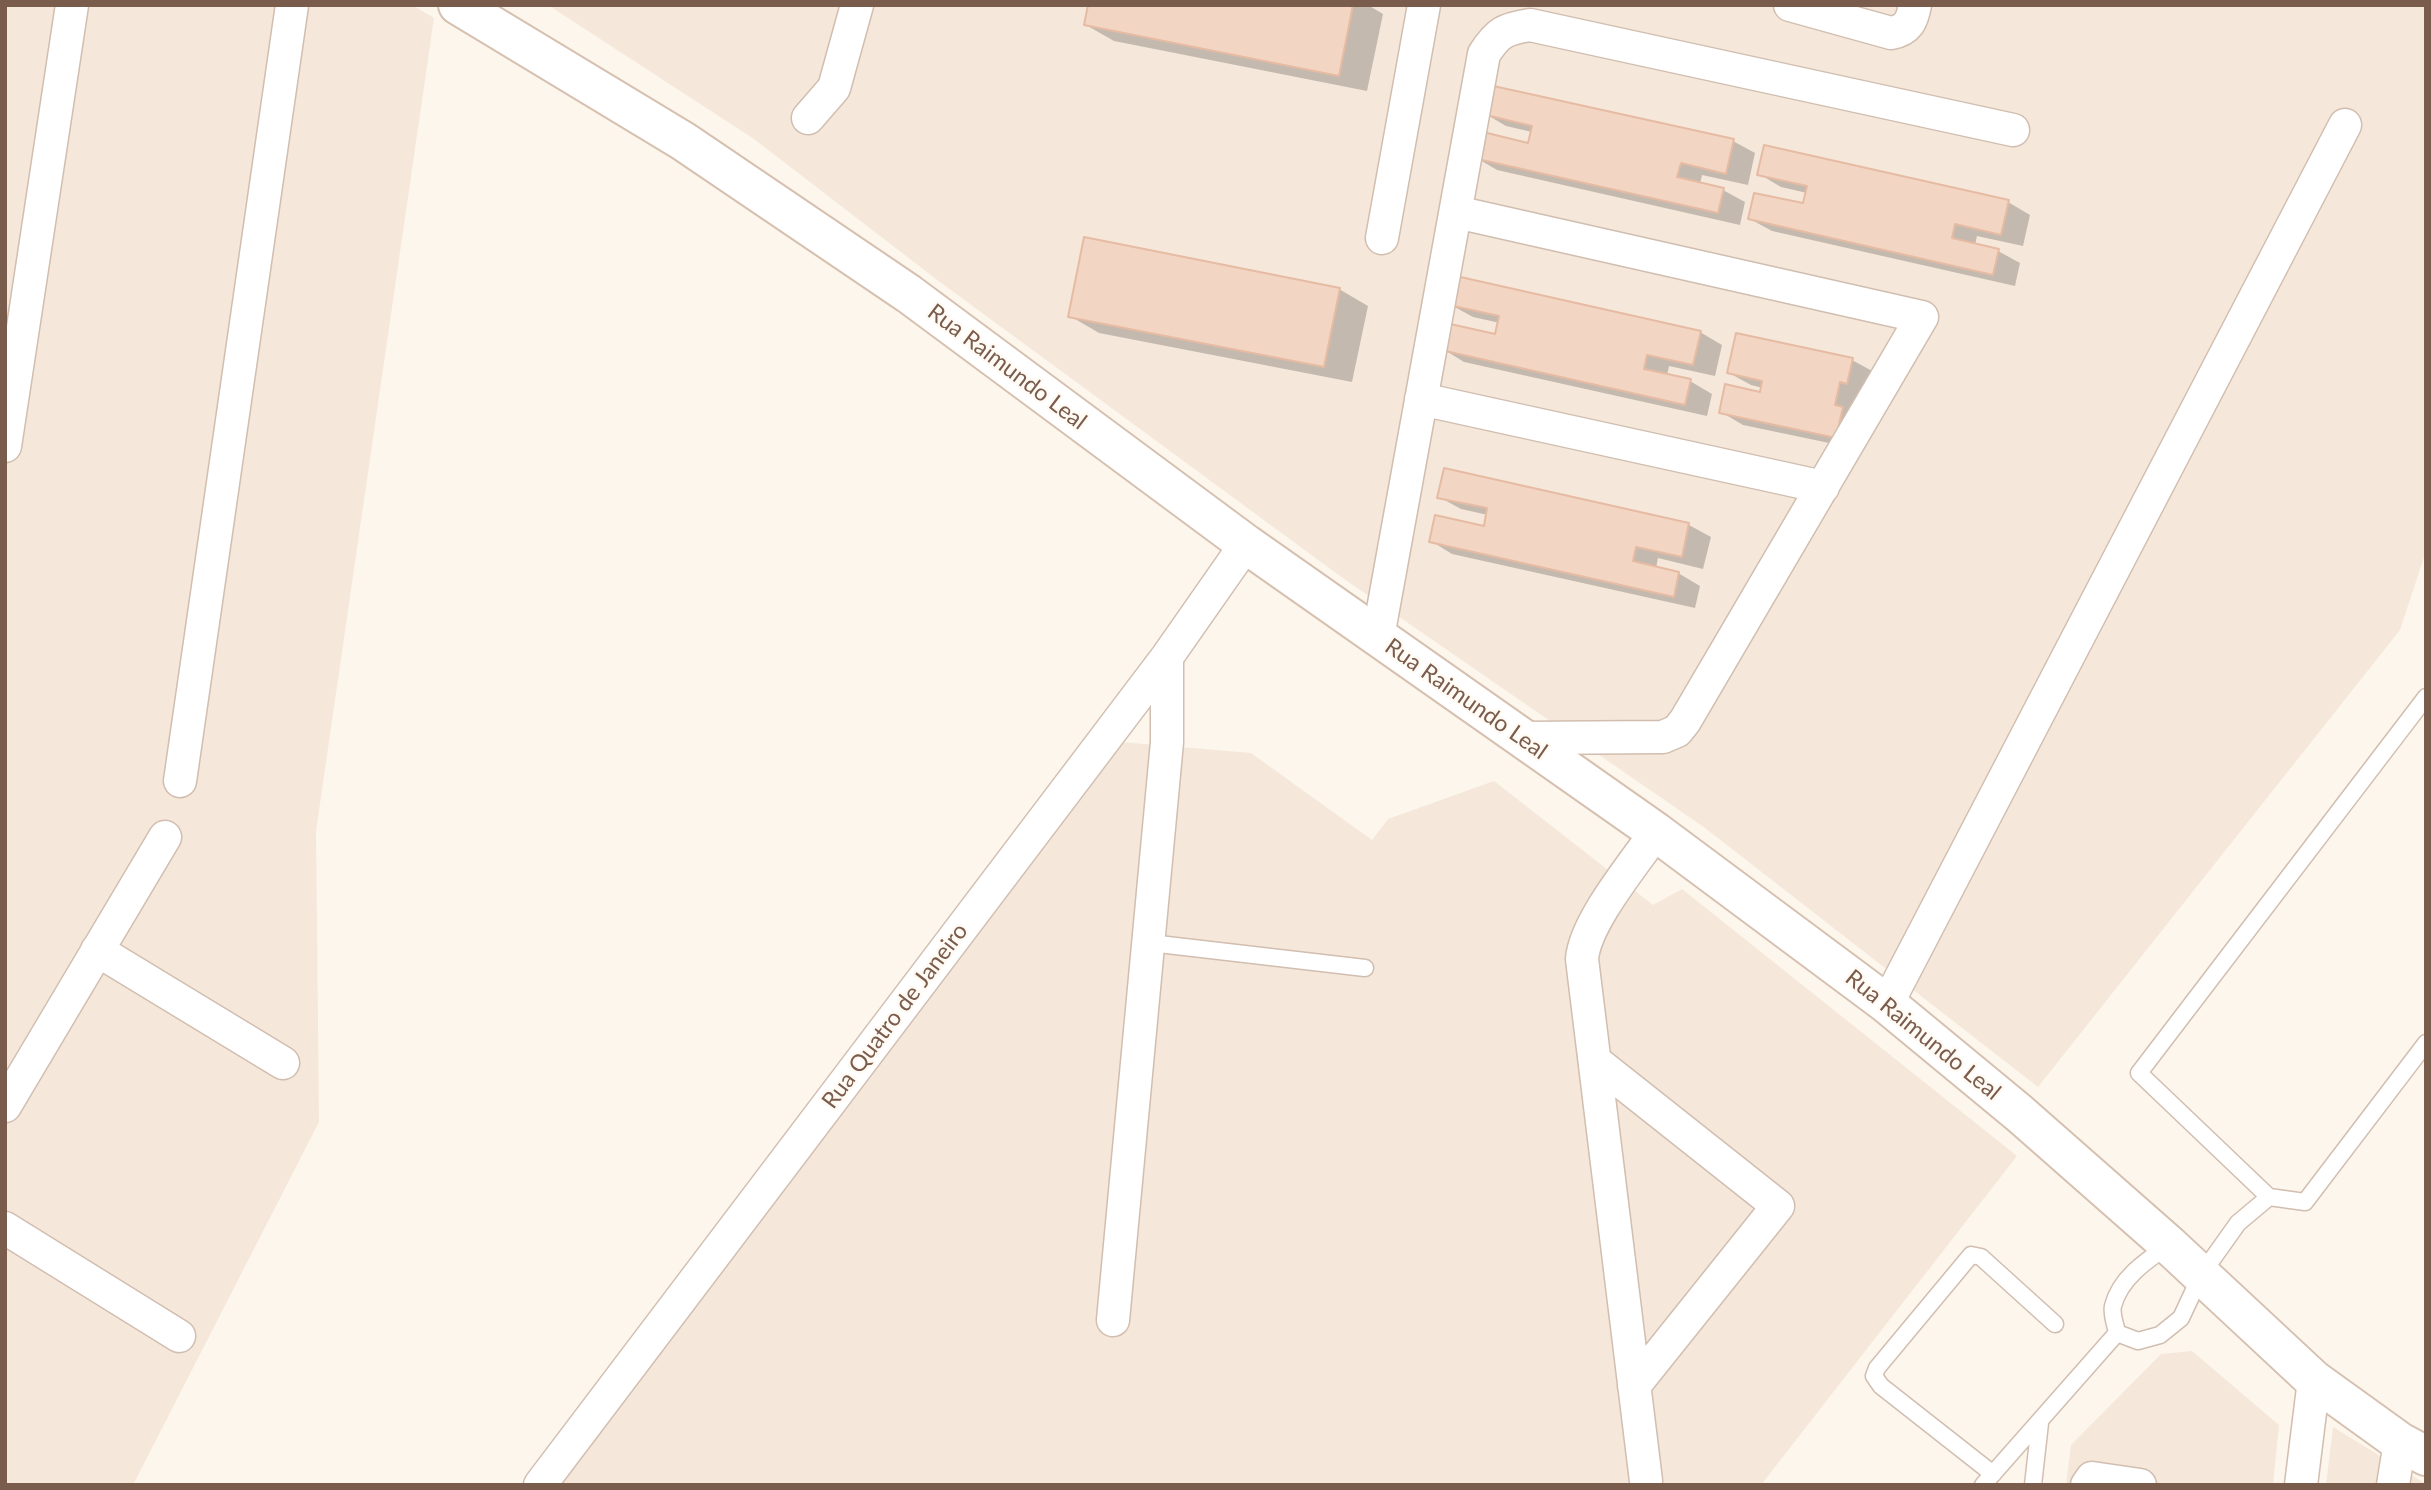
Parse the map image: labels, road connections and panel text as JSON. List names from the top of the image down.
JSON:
{
  "streets": {
    "street": ["Rua Raimundo Leal", "Rua Quatro de Janeiro"]
  },
  "crossings": [
    ["Rua Raimundo Leal", "Rua Quatro de Janeiro"]
  ]
}
